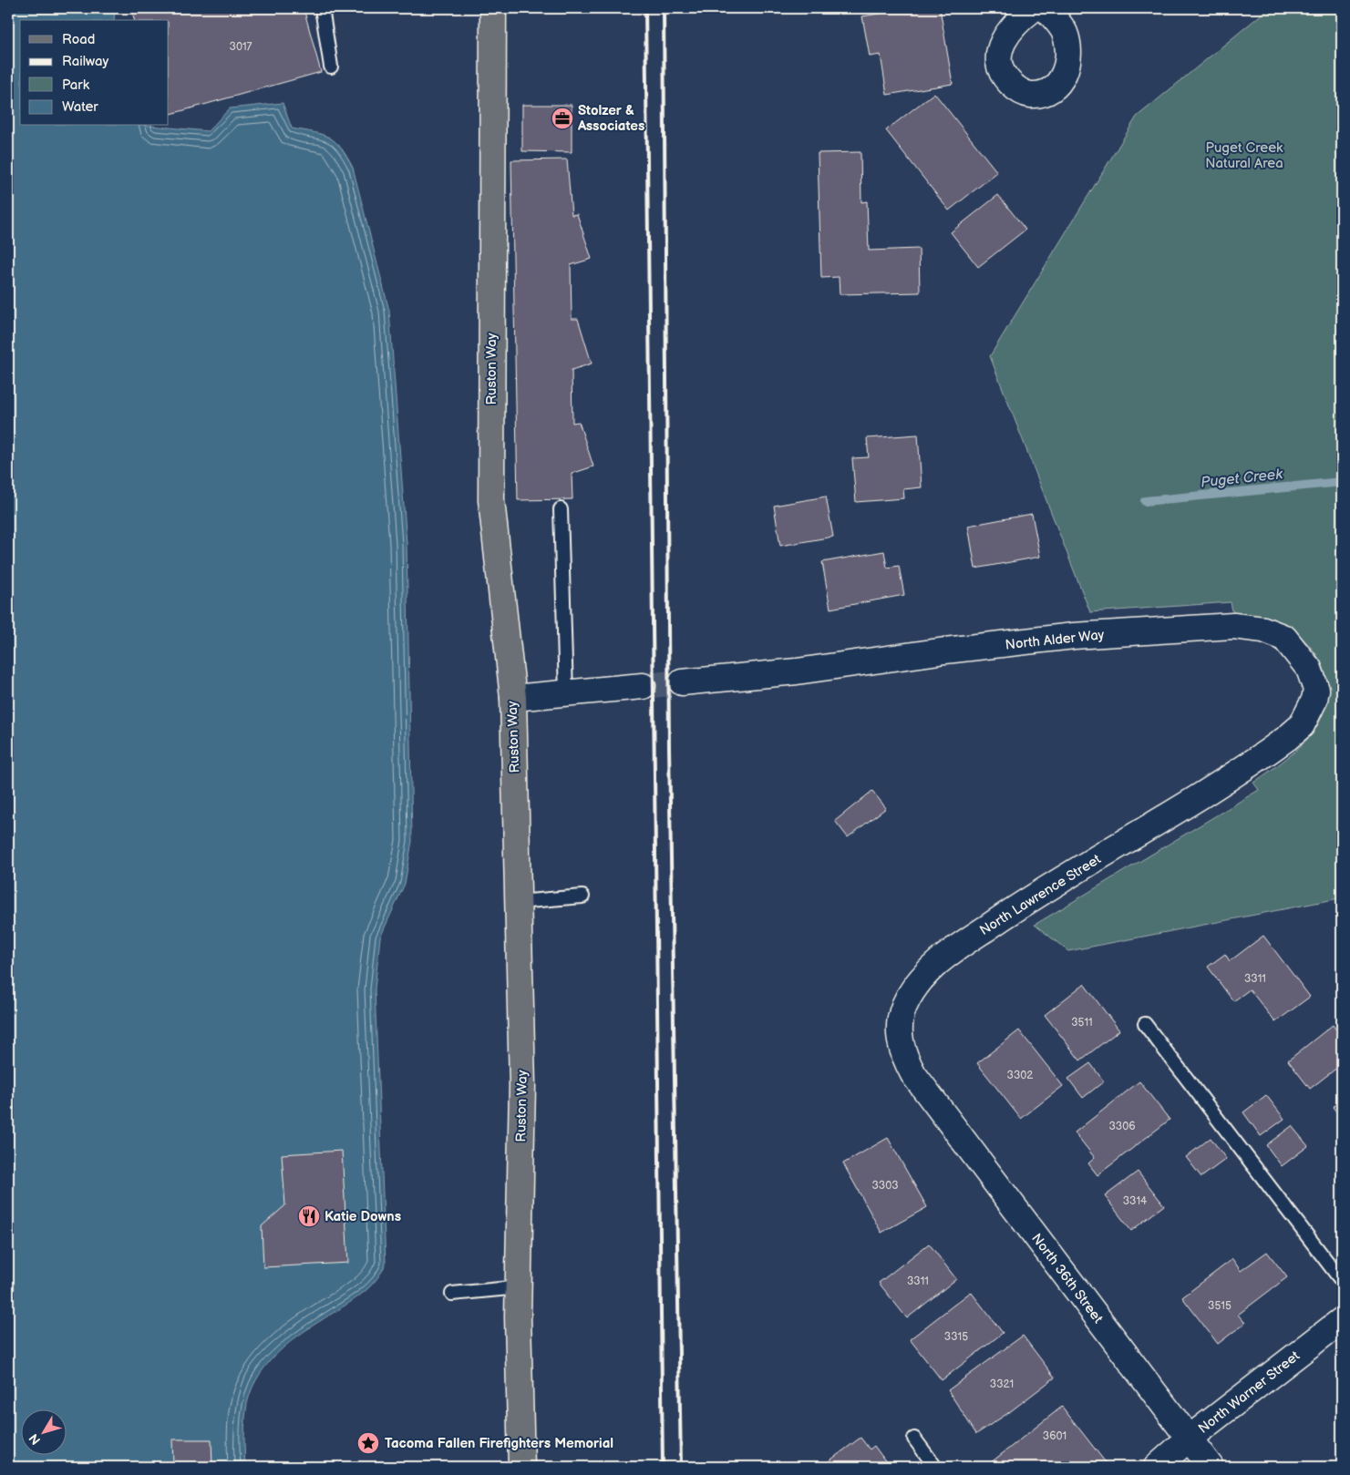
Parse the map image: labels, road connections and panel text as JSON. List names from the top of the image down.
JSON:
{
  "streets": {
    "main road": ["Ruston Way"],
    "street": [
      "North Alder Way",
      "North Lawrence Street",
      "North 36th Street",
      "North Warner Street"
    ]
  },
  "crossings": [
    ["North Alder Way", "North Lawrence Street"],
    ["North Lawrence Street", "North 36th Street"],
    ["North 36th Street", "North Warner Street"]
  ],
  "water": ["Puget Creek"],
  "parks": ["Puget Creek Natural Area"],
  "places": {
    "office": ["Stolzer & Associates"],
    "restaurant": ["Katie Downs"],
    "place": ["Tacoma Fallen Firefighters Memorial"]
  },
  "house_numbers": [
    "3017",
    "3311",
    "3511",
    "3302",
    "3306",
    "3303",
    "3314",
    "3311",
    "3515",
    "3315",
    "3321",
    "3601"
  ],
  "legend": [
    "Road",
    "Railway",
    "Park",
    "Water"
  ],
  "north": "bottom left"
}
